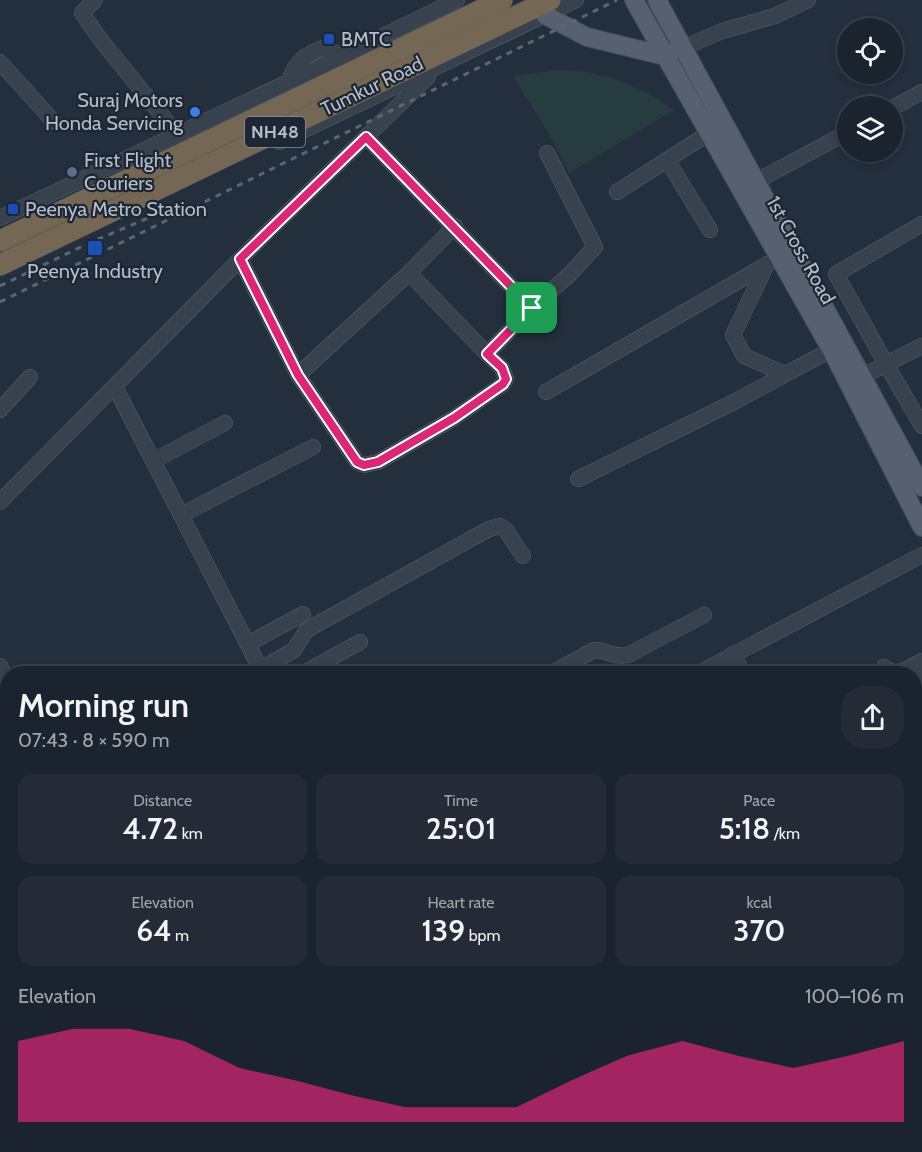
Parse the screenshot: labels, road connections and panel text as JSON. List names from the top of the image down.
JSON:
{
  "streets": {
    "highway": ["Tumkur Road", "NH48"],
    "main road": ["1st Cross Road"]
  },
  "places": {
    "transit": ["BMTC", "Peenya Metro Station", "Peenya Industry"],
    "other": ["Suraj Motors Honda Servicing", "First Flight Couriers"]
  },
  "page": {
    "heading": ["Morning run", "07:43 · 8 × 590 m"],
    "stats": [
      ["Distance", "4.72 km"],
      ["Time", "25:01"],
      ["Pace", "5:18 /km"],
      ["Elevation", "64 m"],
      ["Heart rate", "139 bpm"],
      ["kcal", "370"]
    ],
    "chart": ["Elevation", "100–106 m"]
  }
}
